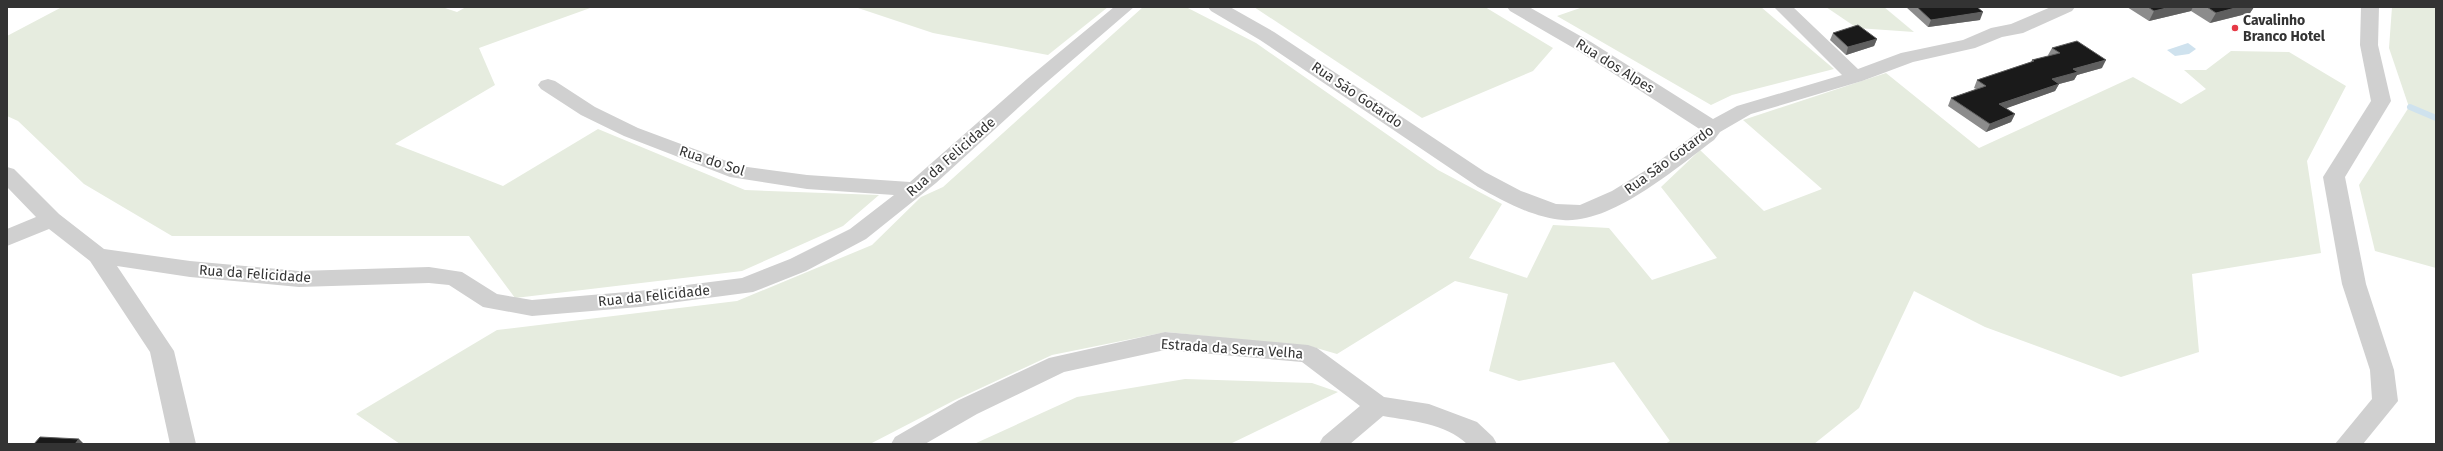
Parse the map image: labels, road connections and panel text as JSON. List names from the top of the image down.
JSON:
{
  "streets": {
    "street": [
      "Rua dos Alpes",
      "Rua São Gotardo",
      "Rua da Felicidade",
      "Rua do Sol",
      "Estrada da Serra Velha"
    ]
  },
  "crossings": [
    ["Rua dos Alpes", "Rua São Gotardo"],
    ["Rua da Felicidade", "Rua do Sol"]
  ],
  "places": ["Cavalinho Branco Hotel"]
}
